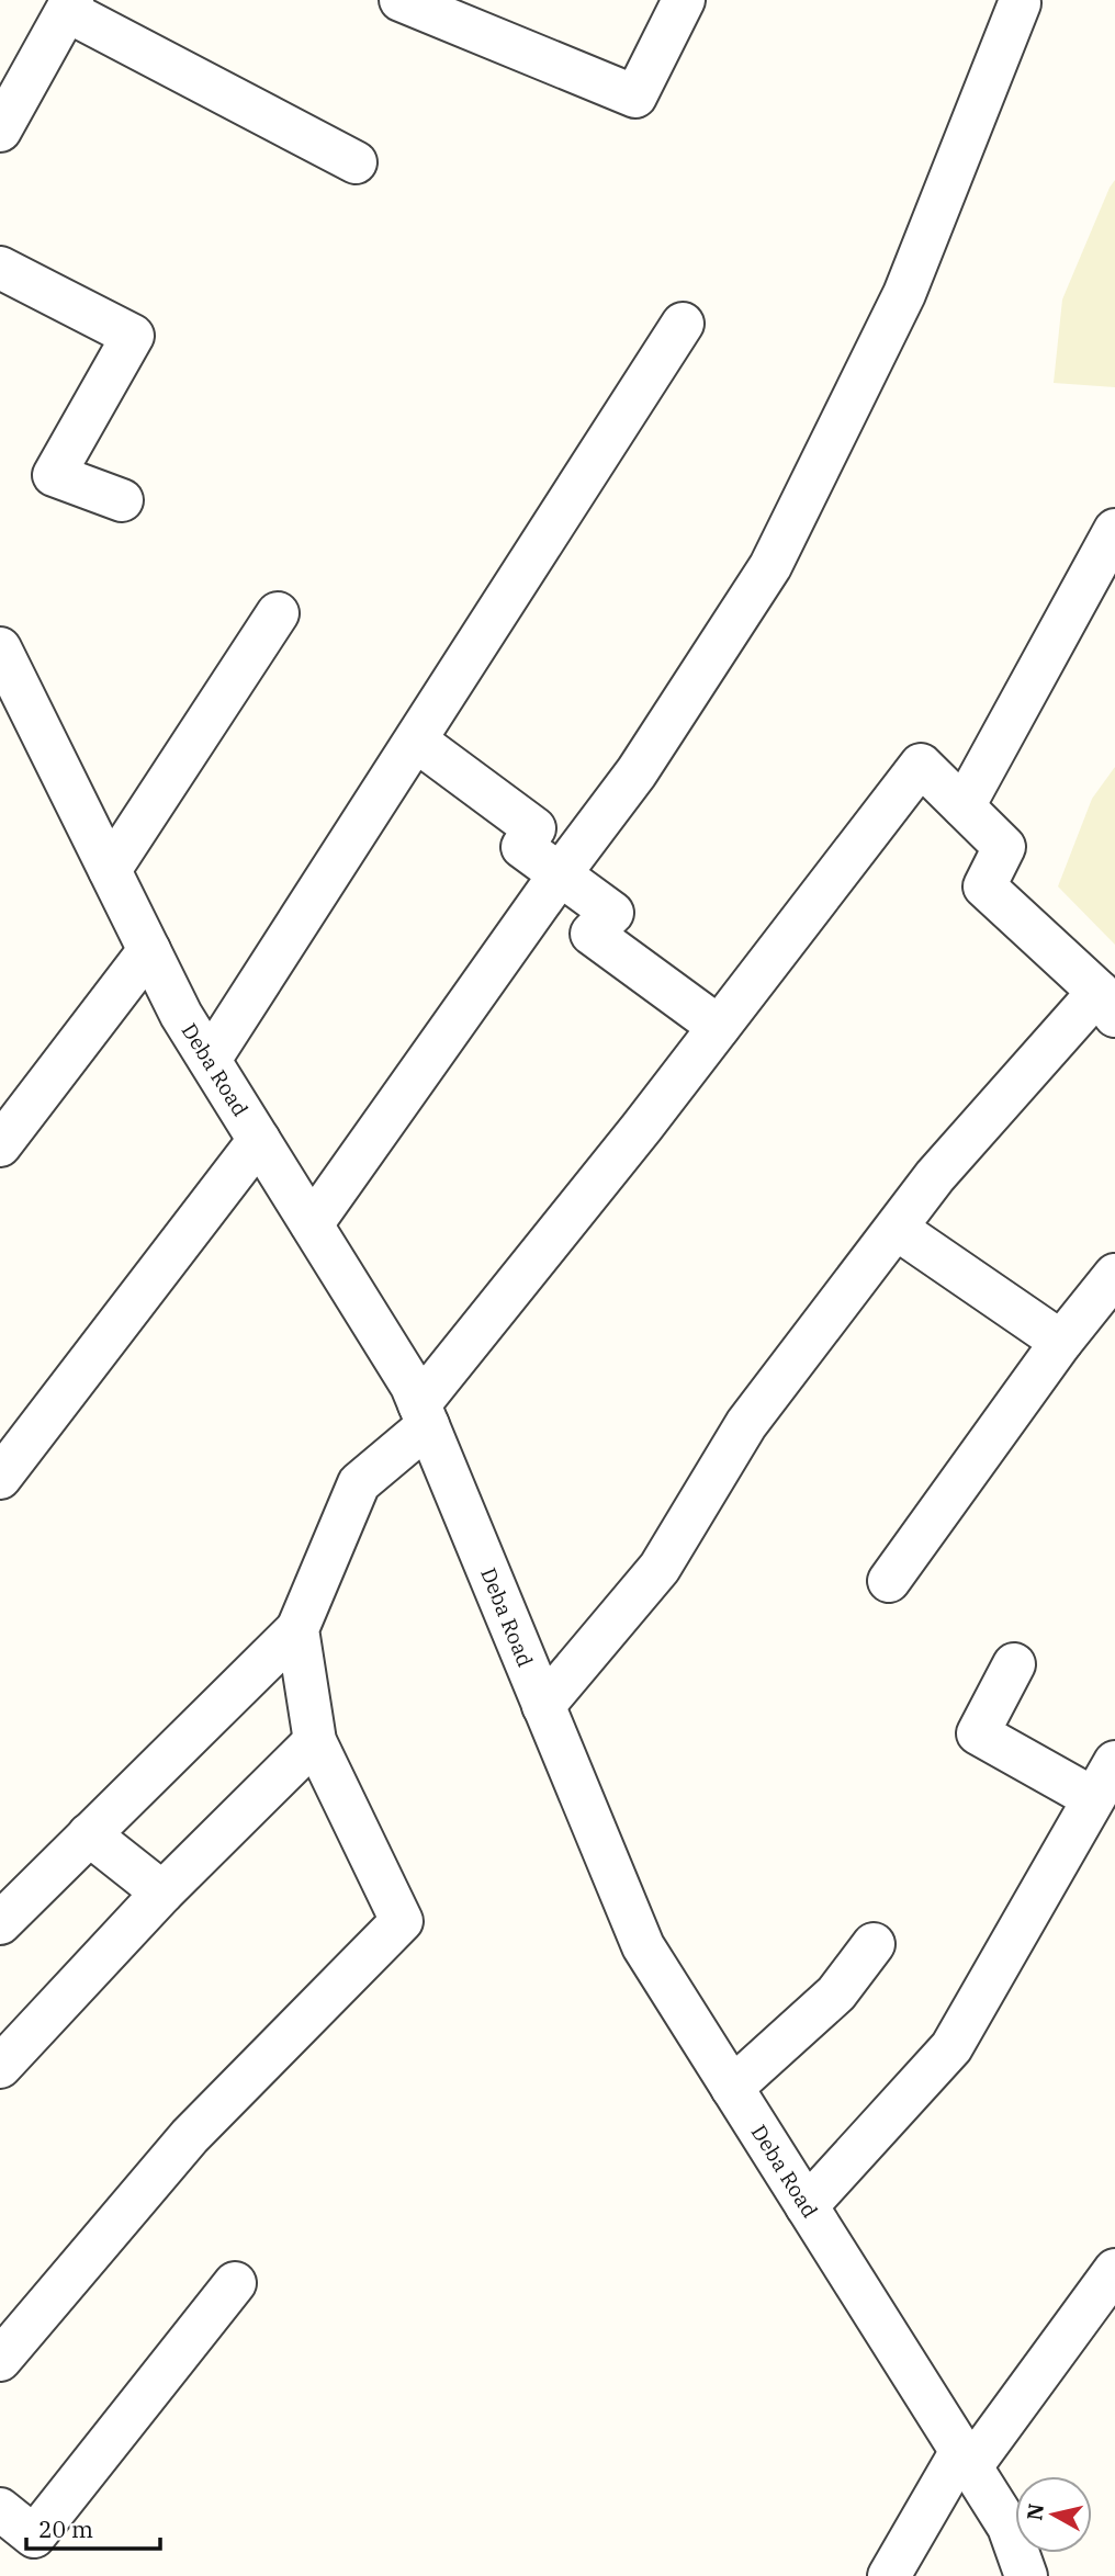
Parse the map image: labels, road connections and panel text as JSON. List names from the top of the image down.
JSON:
{
  "streets": {
    "street": ["Deba Road"]
  },
  "scale_bar": "20 m",
  "north": "left"
}
